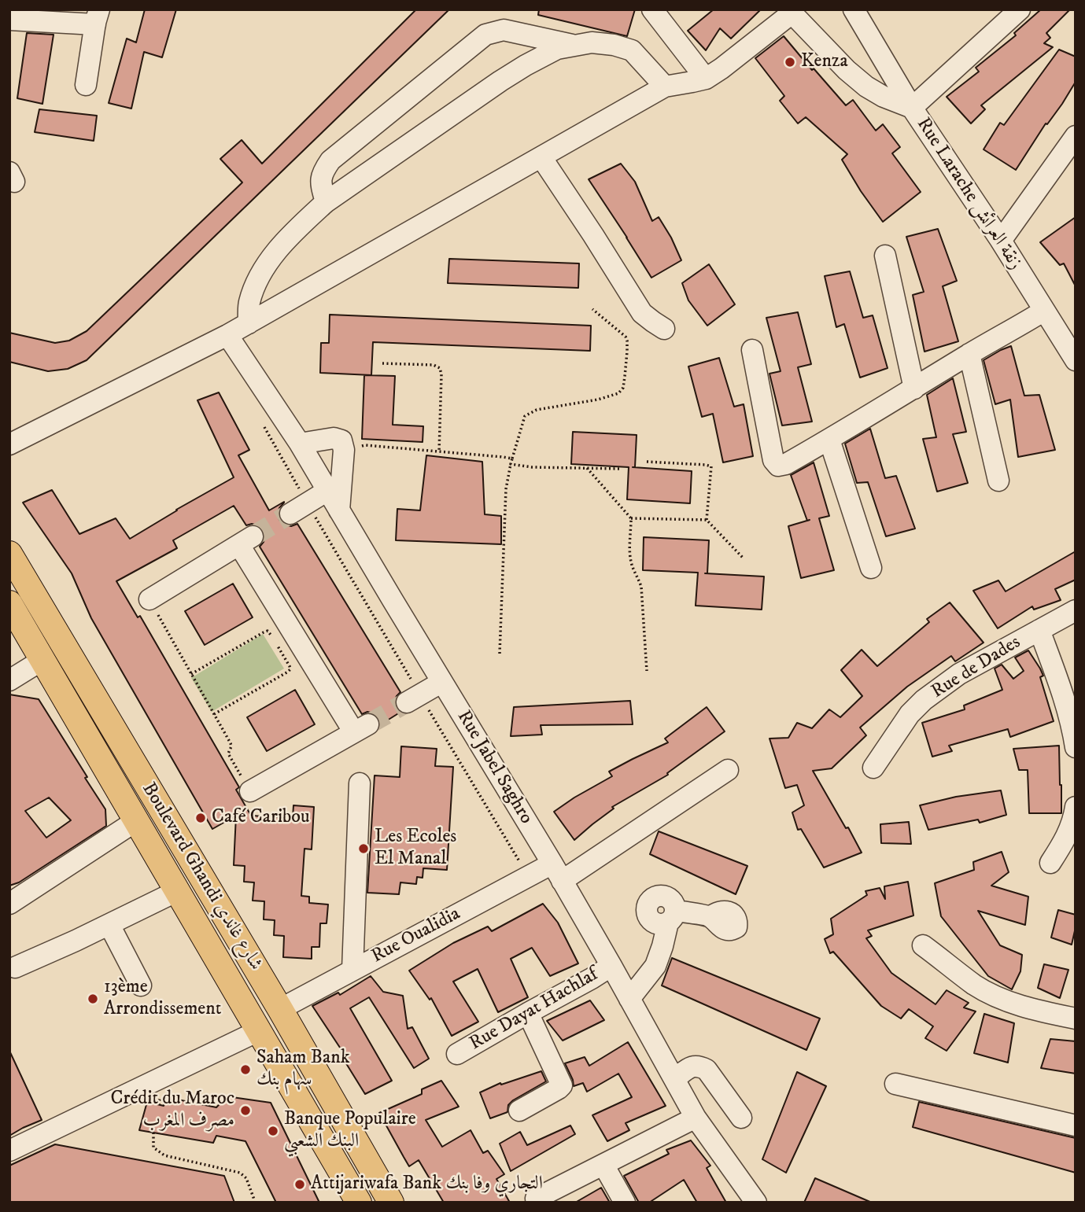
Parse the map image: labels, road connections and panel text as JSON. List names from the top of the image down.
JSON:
{
  "streets": {
    "main road": ["Boulevard Ghandi شارع غاندي"],
    "street": [
      "Rue Larache زنقة العرائش",
      "Rue de Dades",
      "Rue Jabel Saghro",
      "Rue Oualidia",
      "Rue Dayat Hachlaf"
    ]
  },
  "crossings": [
    ["Rue Jabel Saghro", "Rue Oualidia"],
    ["Rue Jabel Saghro", "Rue Dayat Hachlaf"],
    ["Boulevard Ghandi شارع غاندي", "Rue Oualidia"]
  ],
  "places": [
    "Kenza",
    "Café Caribou",
    "Les Ecoles El Manal",
    "13ème Arrondissement",
    "Saham Bank سهام بنك",
    "Crédit du Maroc مصرف المغرب",
    "Banque Populaire البنك الشعبي",
    "Attijariwafa Bank التجاري وفا بنك"
  ]
}
